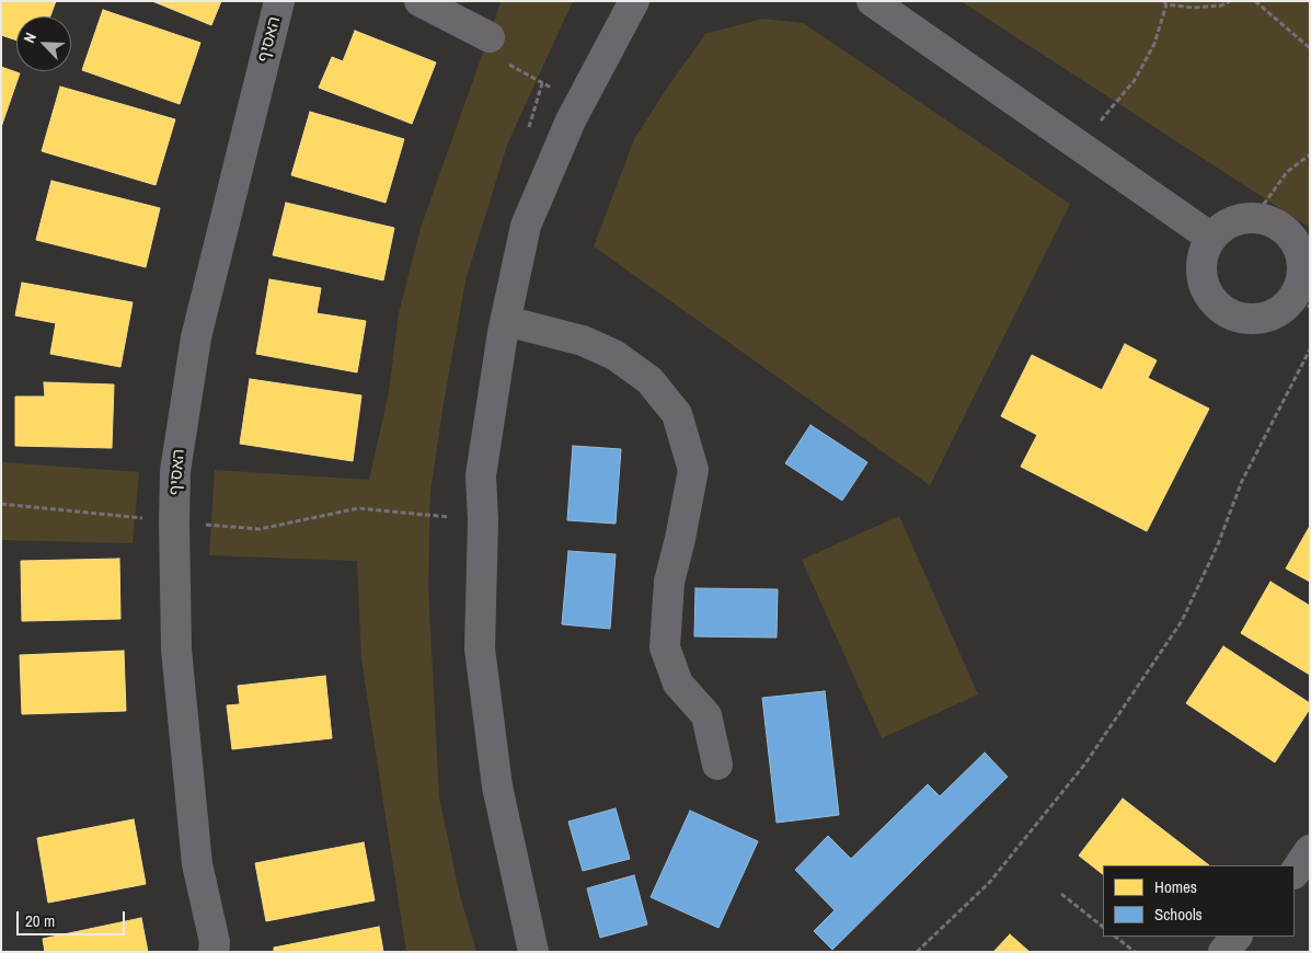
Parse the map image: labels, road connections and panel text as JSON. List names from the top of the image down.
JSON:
{
  "streets": {
    "street": ["האסיף"]
  },
  "legend": ["Homes", "Schools"],
  "scale_bar": "20 m",
  "north": "top left"
}
